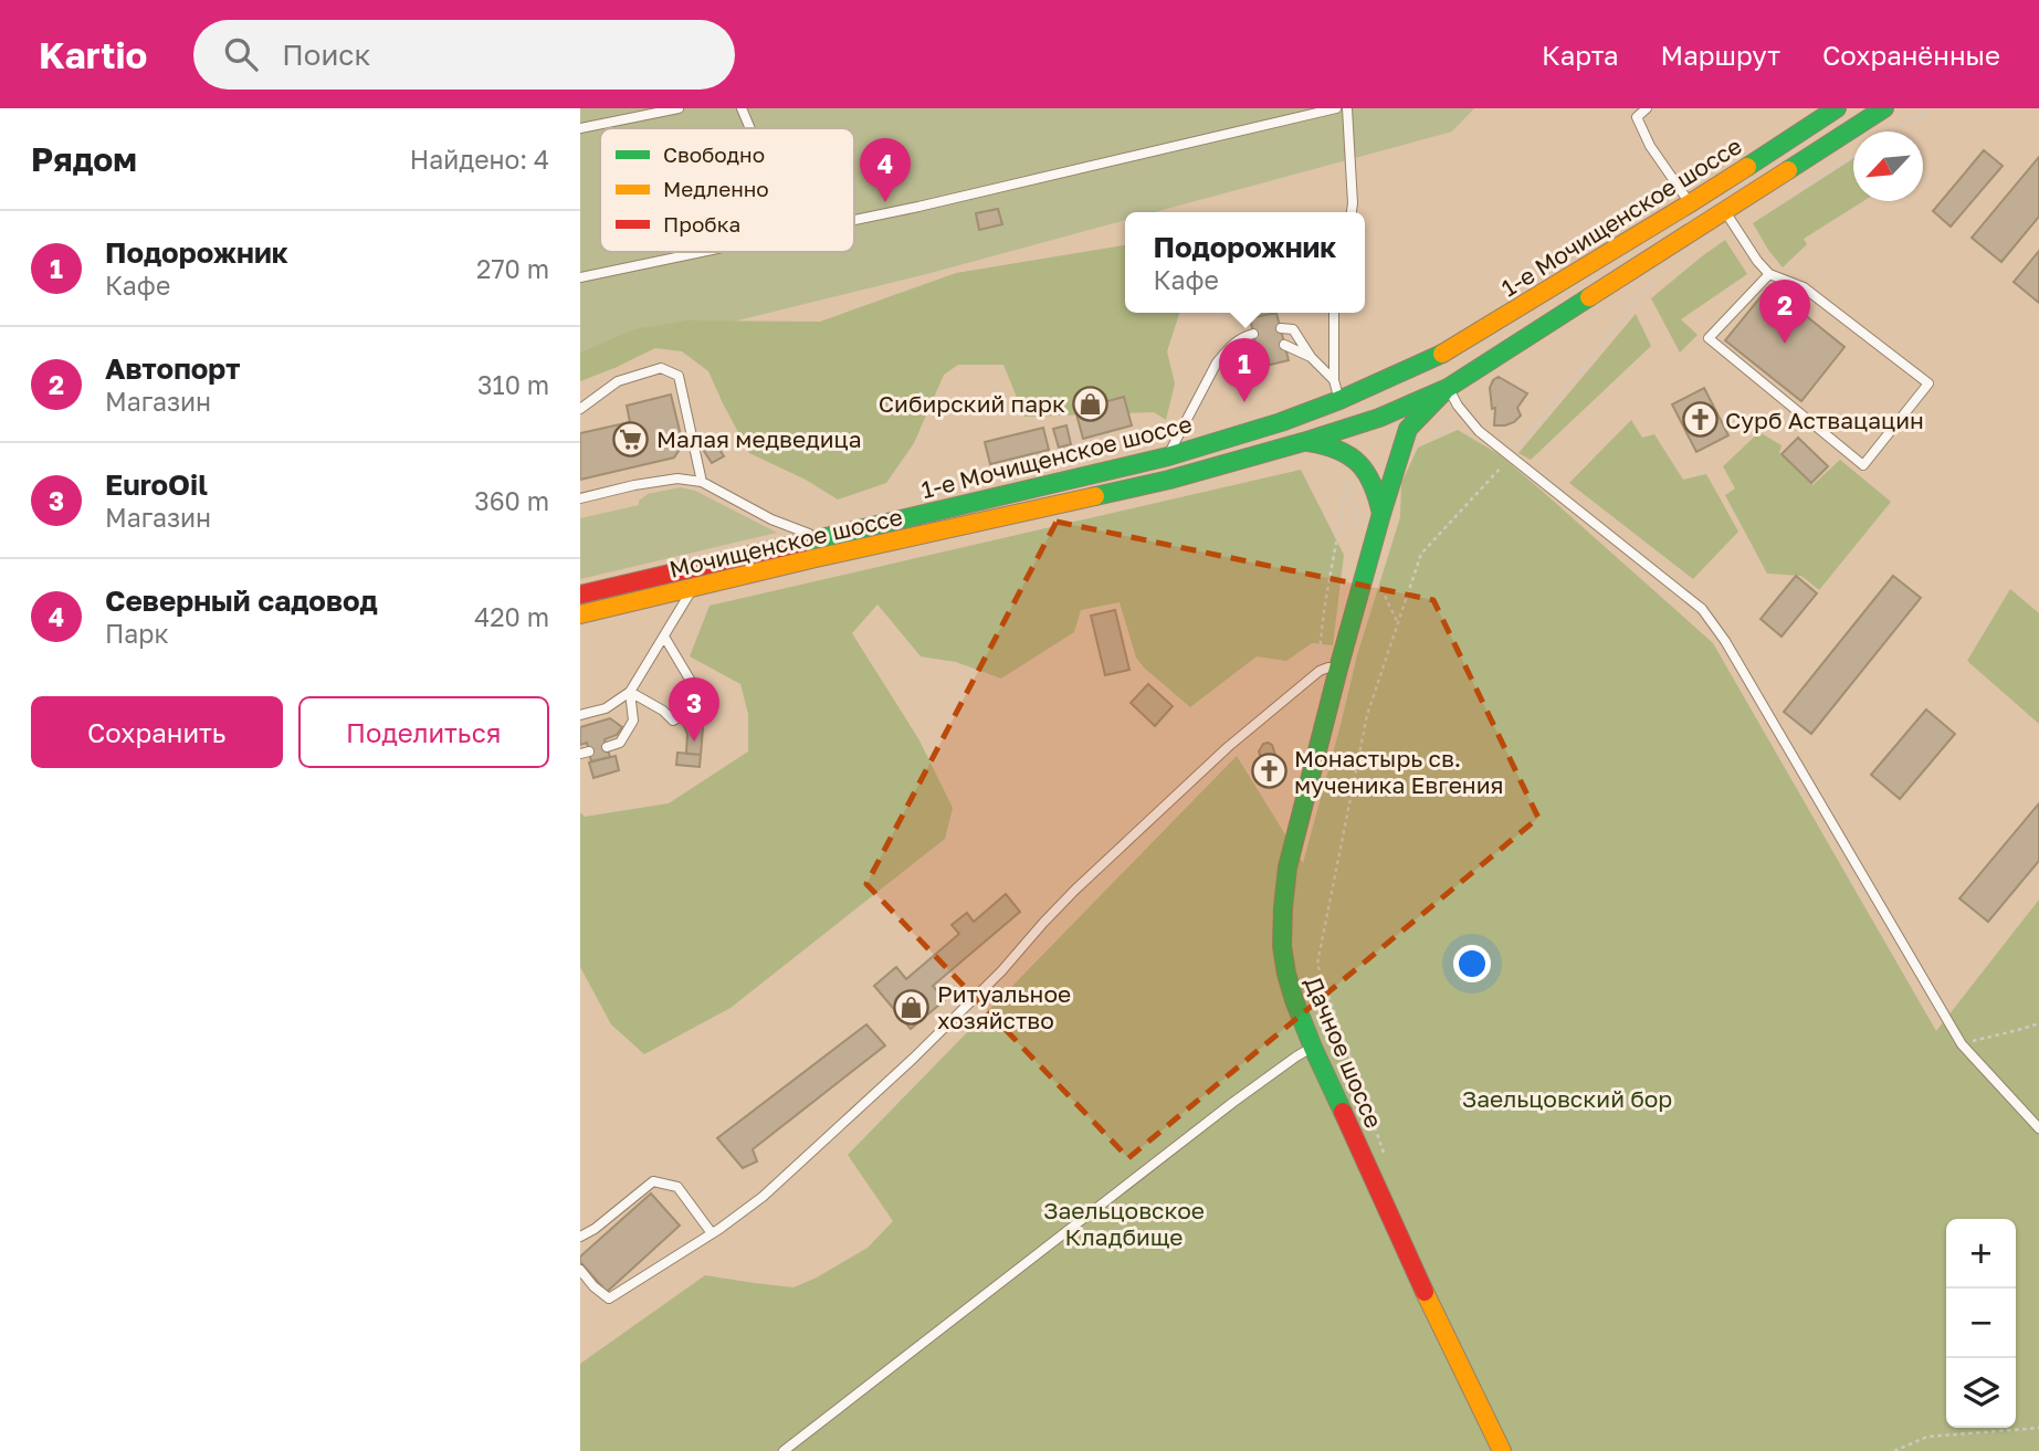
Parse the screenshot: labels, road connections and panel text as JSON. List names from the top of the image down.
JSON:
{
  "streets": {
    "main road": ["1-е Мочищенское шоссе", "Мочищенское шоссе", "Дачное шоссе"]
  },
  "crossings": [
    ["1-е Мочищенское шоссе", "Мочищенское шоссе"],
    ["1-е Мочищенское шоссе", "Дачное шоссе"],
    ["Мочищенское шоссе", "Дачное шоссе"]
  ],
  "parks": ["Заельцовский бор", "Заельцовское Кладбище"],
  "places": {
    "shop": ["Сибирский парк", "Ритуальное хозяйство"],
    "church": ["Сурб Аствацацин", "Монастырь св. мученика Евгения"],
    "supermarket": ["Малая медведица"]
  },
  "legend": ["Свободно", "Медленно", "Пробка"],
  "north": "bottom left",
  "page": {
    "header": "Kartio",
    "search": "Поиск",
    "nav": ["Карта", "Маршрут", "Сохранённые"],
    "heading": ["Рядом", "Найдено: 4"],
    "pins": [
      "4",
      "2",
      "1",
      "3"
    ],
    "list": [
      {
        "mark": "1",
        "name": "Подорожник",
        "note": "Кафе",
        "value": "270 m"
      },
      {
        "mark": "2",
        "name": "Автопорт",
        "note": "Магазин",
        "value": "310 m"
      },
      {
        "mark": "3",
        "name": "EuroOil",
        "note": "Магазин",
        "value": "360 m"
      },
      {
        "mark": "4",
        "name": "Северный садовод",
        "note": "Парк",
        "value": "420 m"
      }
    ],
    "popup": ["Подорожник", "Кафе"],
    "buttons": ["Сохранить", "Поделиться"],
    "map_buttons": ["+", "−"]
  }
}
